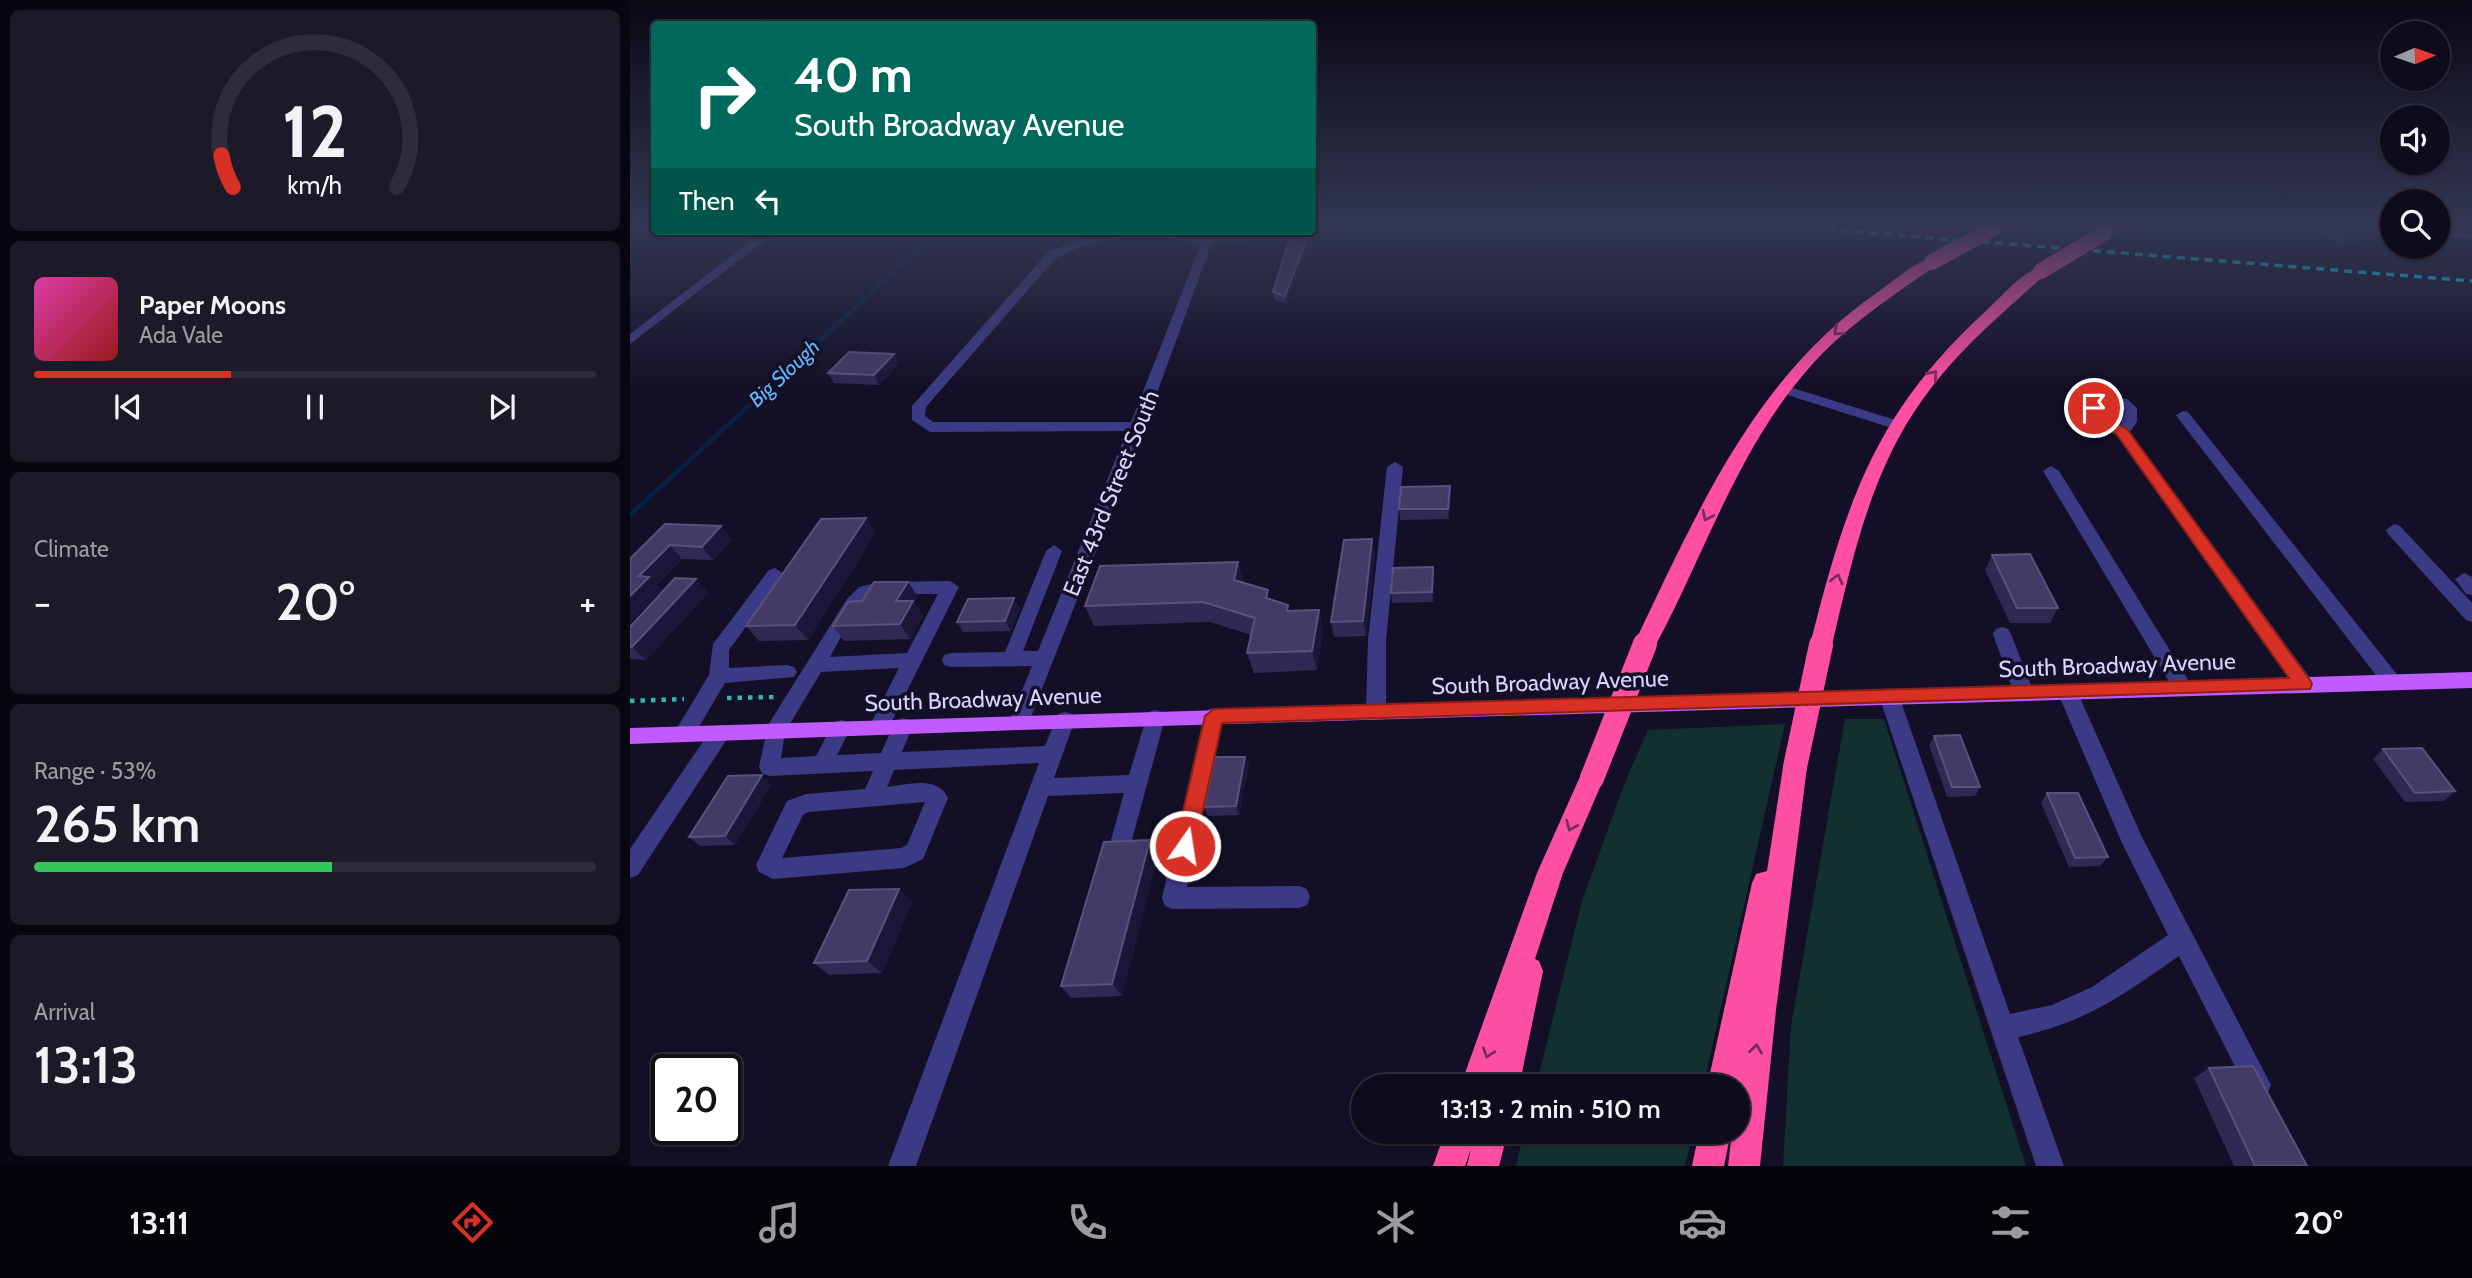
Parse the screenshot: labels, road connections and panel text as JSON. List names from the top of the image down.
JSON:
{
  "streets": {
    "main road": ["South Broadway Avenue"],
    "street": ["East 43rd Street South"]
  },
  "crossings": [
    ["East 43rd Street South", "South Broadway Avenue"]
  ],
  "water": ["Big Slough"],
  "north": "right",
  "page": {
    "turn": ["40 m", "South Broadway Avenue"],
    "then": "Then",
    "song": ["Paper Moons", "Ada Vale"],
    "tile": [
      "Climate",
      ["Range · 53%", "265 km"],
      ["Arrival", "13:13"]
    ],
    "heat": ["−", "20°", "+"],
    "limit": "20",
    "trip": "13:13 · 2 min · 510 m",
    "tabs": ["13:11", "20°"],
    "gauge": ["12", "km/h"]
  }
}
